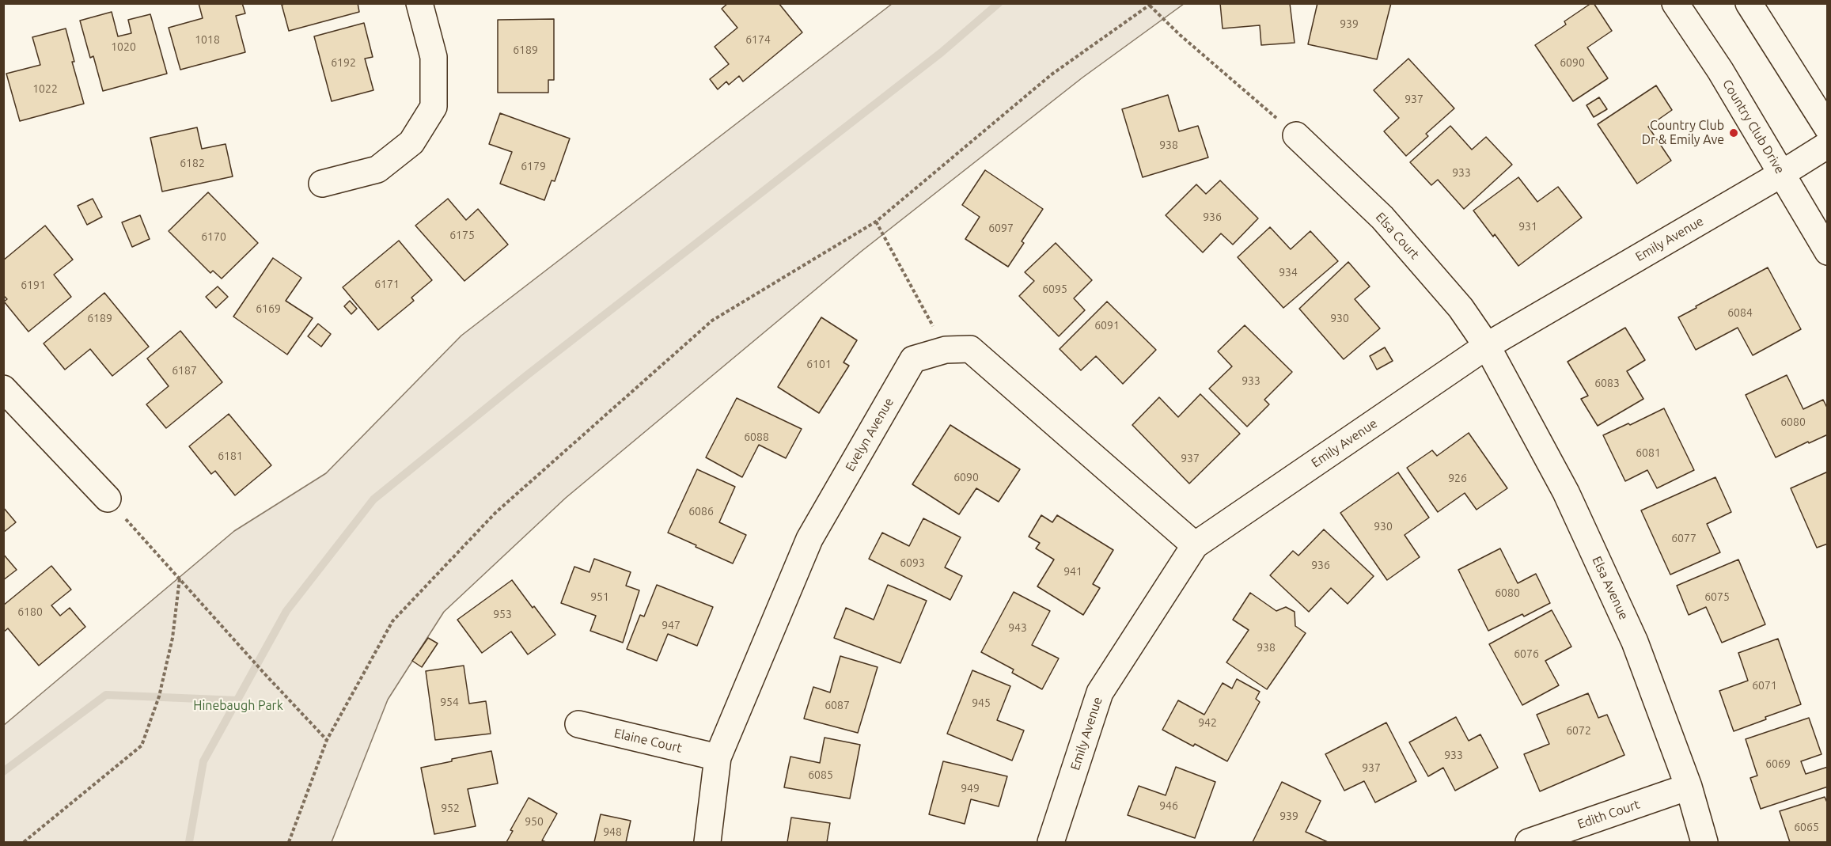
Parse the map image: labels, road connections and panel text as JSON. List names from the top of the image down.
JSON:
{
  "streets": {
    "street": [
      "Country Club Drive",
      "Elsa Court",
      "Emily Avenue",
      "Evelyn Avenue",
      "Elsa Avenue",
      "Elaine Court",
      "Edith Court"
    ]
  },
  "crossings": [
    ["Country Club Drive", "Emily Avenue"],
    ["Elsa Court", "Emily Avenue"],
    ["Elsa Court", "Elsa Avenue"],
    ["Emily Avenue", "Evelyn Avenue"],
    ["Emily Avenue", "Elsa Avenue"],
    ["Evelyn Avenue", "Elaine Court"],
    ["Elsa Avenue", "Edith Court"]
  ],
  "parks": ["Hinebaugh Park"],
  "places": ["Country Club Dr & Emily Ave"],
  "house_numbers": [
    "939",
    "1018",
    "6174",
    "1020",
    "6189",
    "6192",
    "6090",
    "1022",
    "937",
    "938",
    "6182",
    "6179",
    "933",
    "936",
    "931",
    "6097",
    "6175",
    "6170",
    "934",
    "6171",
    "6191",
    "6095",
    "6169",
    "6084",
    "6189",
    "930",
    "6091",
    "6101",
    "6187",
    "933",
    "6083",
    "6080",
    "6088",
    "6081",
    "6181",
    "937",
    "6090",
    "926",
    "6086",
    "930",
    "6077",
    "6093",
    "936",
    "941",
    "6080",
    "951",
    "6075",
    "6180",
    "953",
    "947",
    "943",
    "938",
    "6076",
    "6071",
    "954",
    "945",
    "6087",
    "942",
    "6072",
    "933",
    "6069",
    "937",
    "6085",
    "949",
    "946",
    "952",
    "939",
    "950",
    "6065",
    "948"
  ]
}
